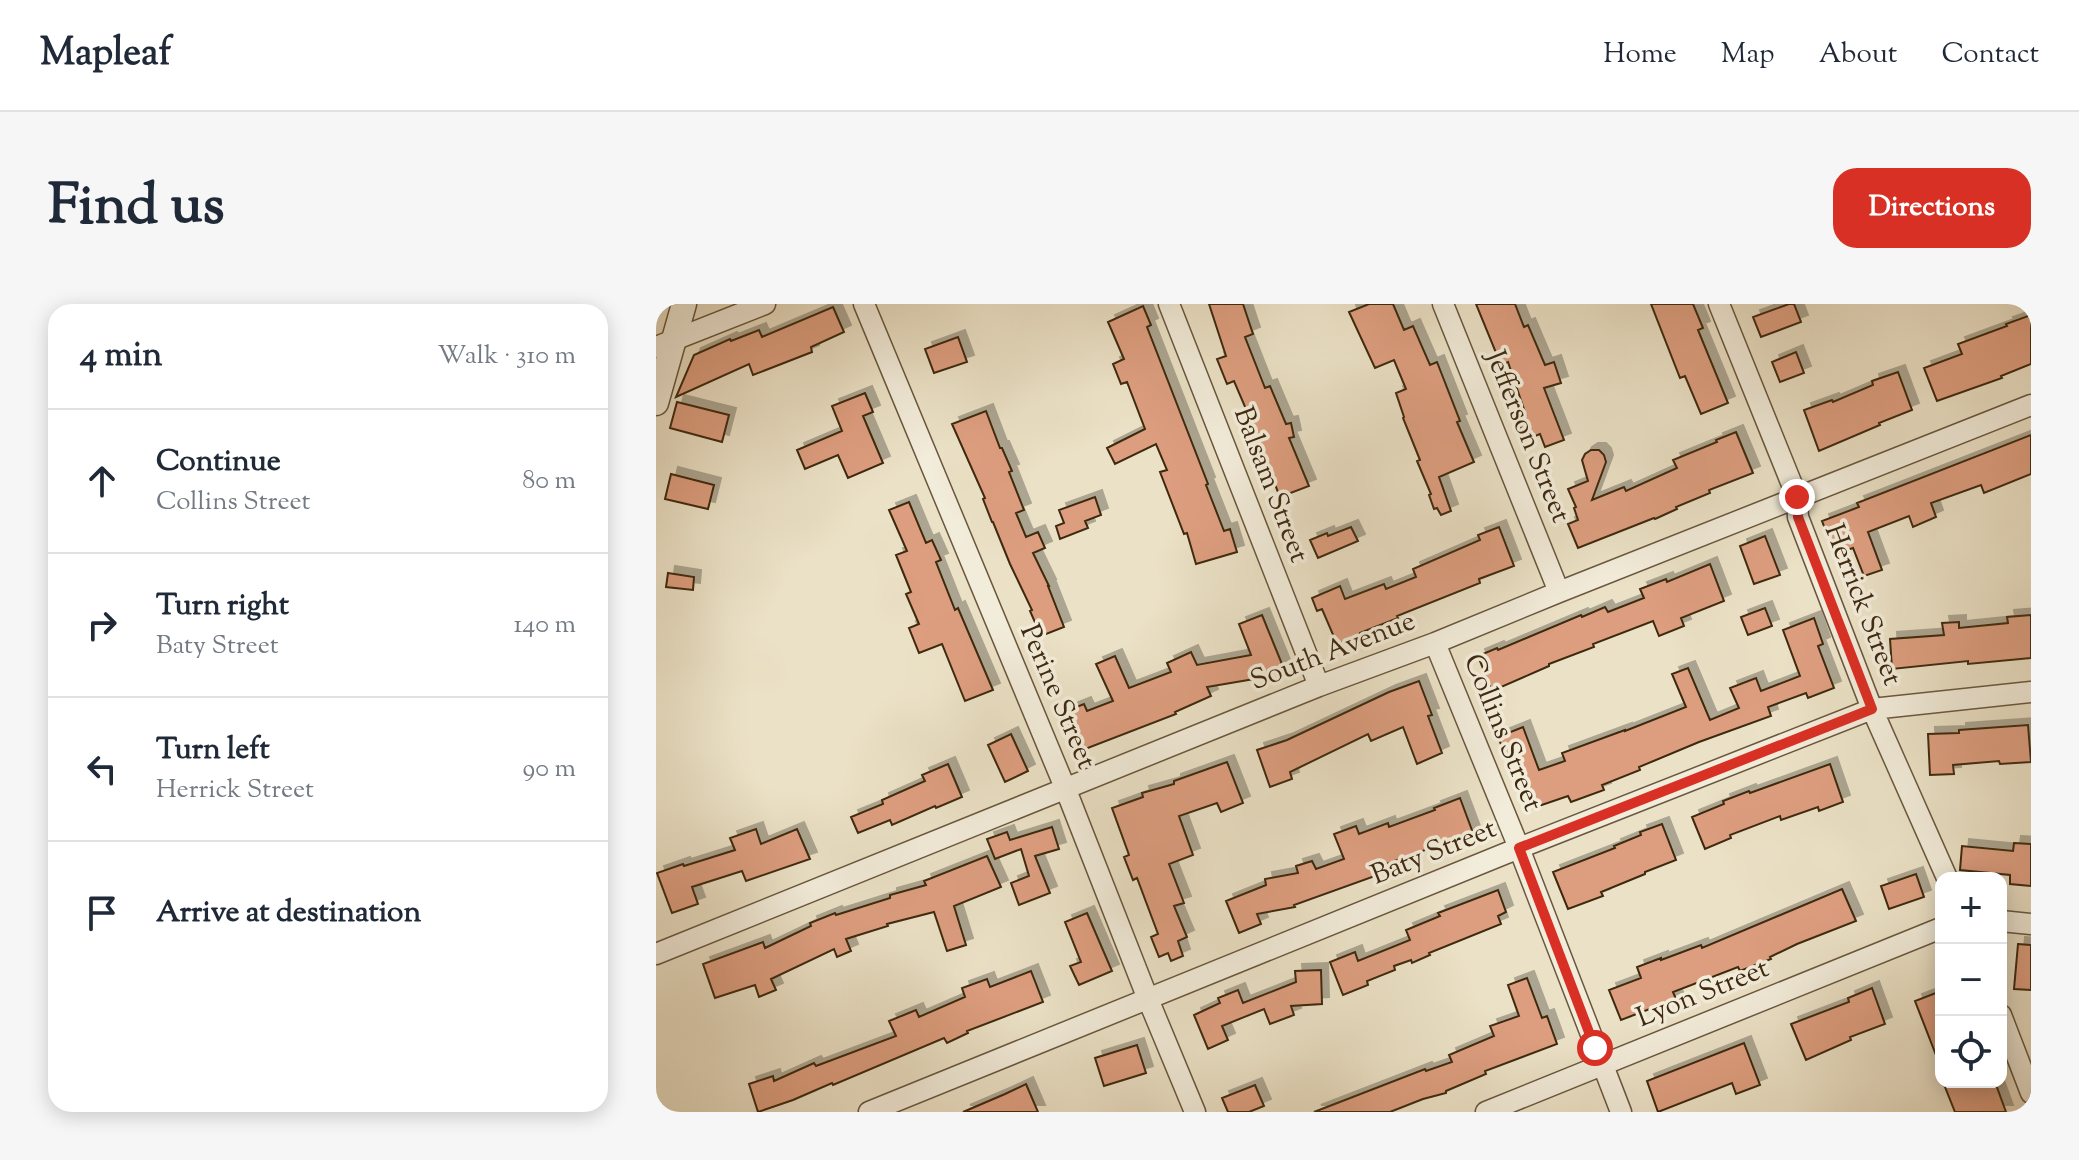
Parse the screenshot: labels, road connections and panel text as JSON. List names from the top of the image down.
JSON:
{
  "streets": {
    "street": [
      "Jefferson Street",
      "Balsam Street",
      "Herrick Street",
      "South Avenue",
      "Perine Street",
      "Collins Street",
      "Baty Street",
      "Lyon Street"
    ]
  },
  "crossings": [
    ["Jefferson Street", "South Avenue"],
    ["Balsam Street", "South Avenue"],
    ["Herrick Street", "South Avenue"],
    ["Herrick Street", "Baty Street"],
    ["South Avenue", "Perine Street"],
    ["South Avenue", "Collins Street"],
    ["Perine Street", "Baty Street"],
    ["Collins Street", "Baty Street"],
    ["Collins Street", "Lyon Street"]
  ],
  "page": {
    "header": "Mapleaf",
    "nav": [
      "Home",
      "Map",
      "About",
      "Contact"
    ],
    "title": "Find us",
    "buttons": "Directions",
    "heading": ["4 min", "Walk · 310 m"],
    "list": [
      ["Continue", "Collins Street", "80 m"],
      ["Turn right", "Baty Street", "140 m"],
      ["Turn left", "Herrick Street", "90 m"],
      "Arrive at destination"
    ],
    "map_buttons": ["+", "−"]
  }
}
